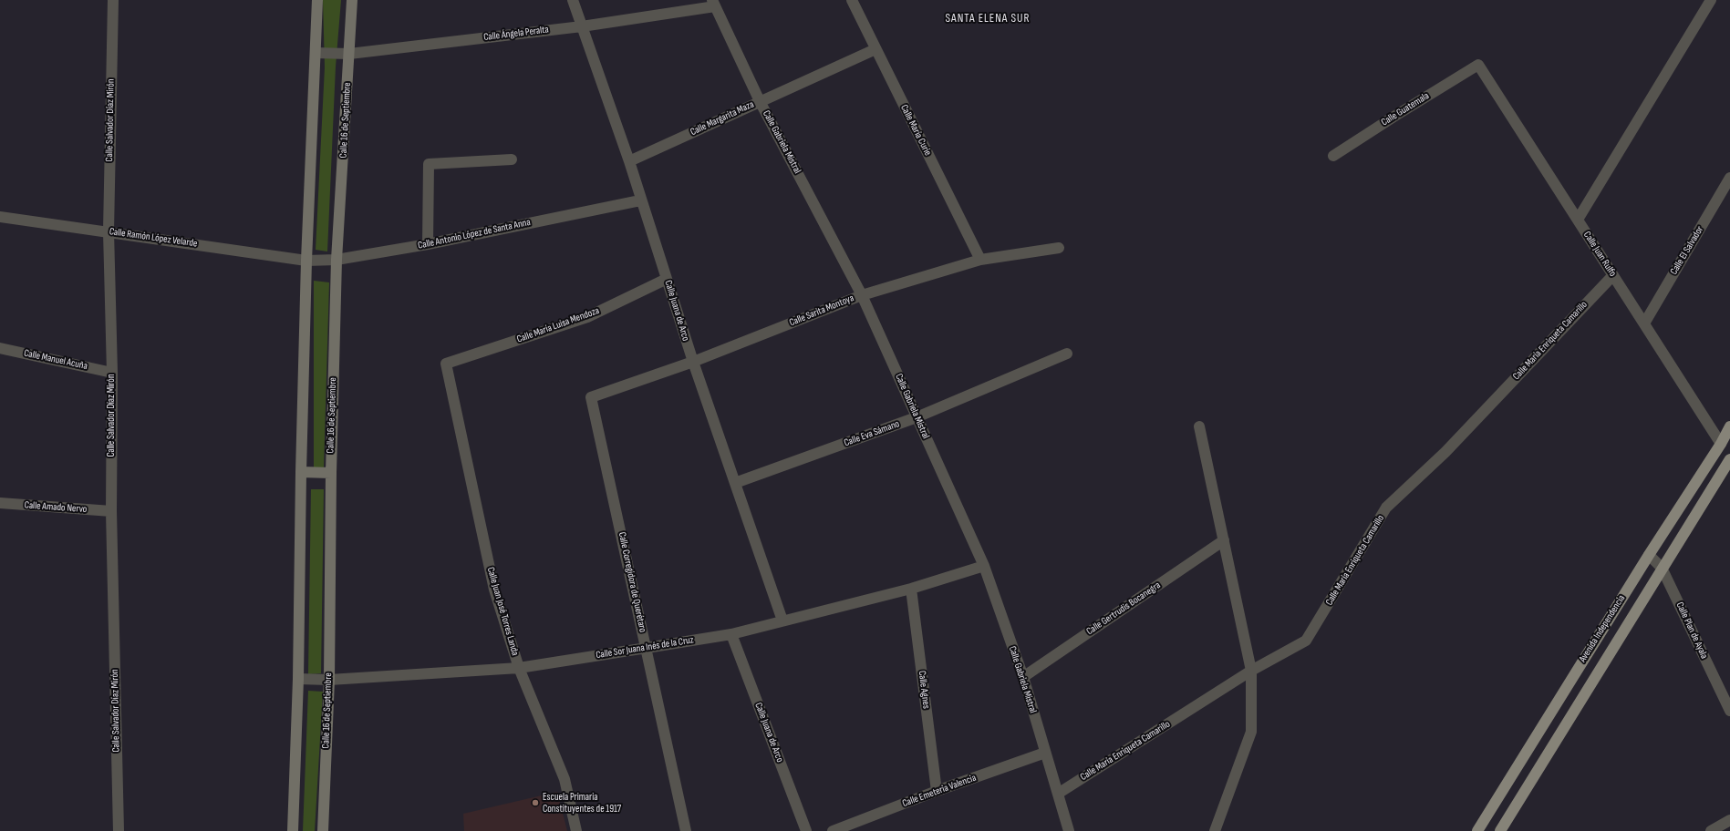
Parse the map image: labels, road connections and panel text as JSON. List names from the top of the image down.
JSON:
{
  "streets": {
    "main road": ["Avenida Independencia"],
    "street": [
      "Calle Ángela Peralta",
      "Calle Guatemala",
      "Calle Margarita Maza",
      "Calle Salvador Díaz Mirón",
      "Calle 16 de Septiembre",
      "Calle María Curie",
      "Calle Gabriela Mistral",
      "Calle Antonio López de Santa Anna",
      "Calle Ramón López Velarde",
      "Calle El Salvador",
      "Calle Juan Rulfo",
      "Calle Juana de Arco",
      "Calle Sarita Montoya",
      "Calle María Luisa Mendoza",
      "Calle María Enriqueta Camarillo",
      "Calle Manuel Acuña",
      "Calle Eva Sámano",
      "Calle Amado Nervo",
      "Calle Corregidora de Querétaro",
      "Calle Gertrudis Bocanegra",
      "Calle Juan José Torres Landa",
      "Calle Plan de Ayala",
      "Calle Sor Juana Inés de la Cruz",
      "Calle Agnes",
      "Calle Emeteria Valencia"
    ]
  },
  "crossings": [
    ["Calle Ángela Peralta", "Calle 16 de Septiembre"],
    ["Calle Ángela Peralta", "Calle Gabriela Mistral"],
    ["Calle Ángela Peralta", "Calle Juana de Arco"],
    ["Calle Guatemala", "Calle Juan Rulfo"],
    ["Calle Margarita Maza", "Calle María Curie"],
    ["Calle Margarita Maza", "Calle Gabriela Mistral"],
    ["Calle Margarita Maza", "Calle Juana de Arco"],
    ["Calle Salvador Díaz Mirón", "Calle Ramón López Velarde"],
    ["Calle Salvador Díaz Mirón", "Calle Manuel Acuña"],
    ["Calle Salvador Díaz Mirón", "Calle Amado Nervo"],
    ["Calle 16 de Septiembre", "Calle Antonio López de Santa Anna"],
    ["Calle 16 de Septiembre", "Calle Sor Juana Inés de la Cruz"],
    ["Calle María Curie", "Calle Sarita Montoya"],
    ["Calle Gabriela Mistral", "Calle Sarita Montoya"],
    ["Calle Gabriela Mistral", "Calle María Enriqueta Camarillo"],
    ["Calle Gabriela Mistral", "Calle Eva Sámano"],
    ["Calle Gabriela Mistral", "Calle Gertrudis Bocanegra"],
    ["Calle Gabriela Mistral", "Calle Sor Juana Inés de la Cruz"],
    ["Calle Gabriela Mistral", "Calle Emeteria Valencia"],
    ["Calle Antonio López de Santa Anna", "Calle Ramón López Velarde"],
    ["Calle Antonio López de Santa Anna", "Calle Juana de Arco"],
    ["Calle El Salvador", "Calle Juan Rulfo"],
    ["Calle Juan Rulfo", "Calle María Enriqueta Camarillo"],
    ["Calle Juan Rulfo", "Avenida Independencia"],
    ["Calle Juana de Arco", "Calle Sarita Montoya"],
    ["Calle Juana de Arco", "Calle María Luisa Mendoza"],
    ["Calle Juana de Arco", "Calle Eva Sámano"],
    ["Calle Juana de Arco", "Calle Sor Juana Inés de la Cruz"],
    ["Calle Sarita Montoya", "Calle Corregidora de Querétaro"],
    ["Calle María Luisa Mendoza", "Calle Juan José Torres Landa"],
    ["Calle Corregidora de Querétaro", "Calle Sor Juana Inés de la Cruz"],
    ["Calle Juan José Torres Landa", "Calle Sor Juana Inés de la Cruz"],
    ["Avenida Independencia", "Calle Plan de Ayala"],
    ["Calle Sor Juana Inés de la Cruz", "Calle Agnes"],
    ["Calle Agnes", "Calle Emeteria Valencia"]
  ],
  "districts": ["SANTA ELENA SUR"],
  "places": ["Escuela Primaria Constituyentes de 1917"]
}
